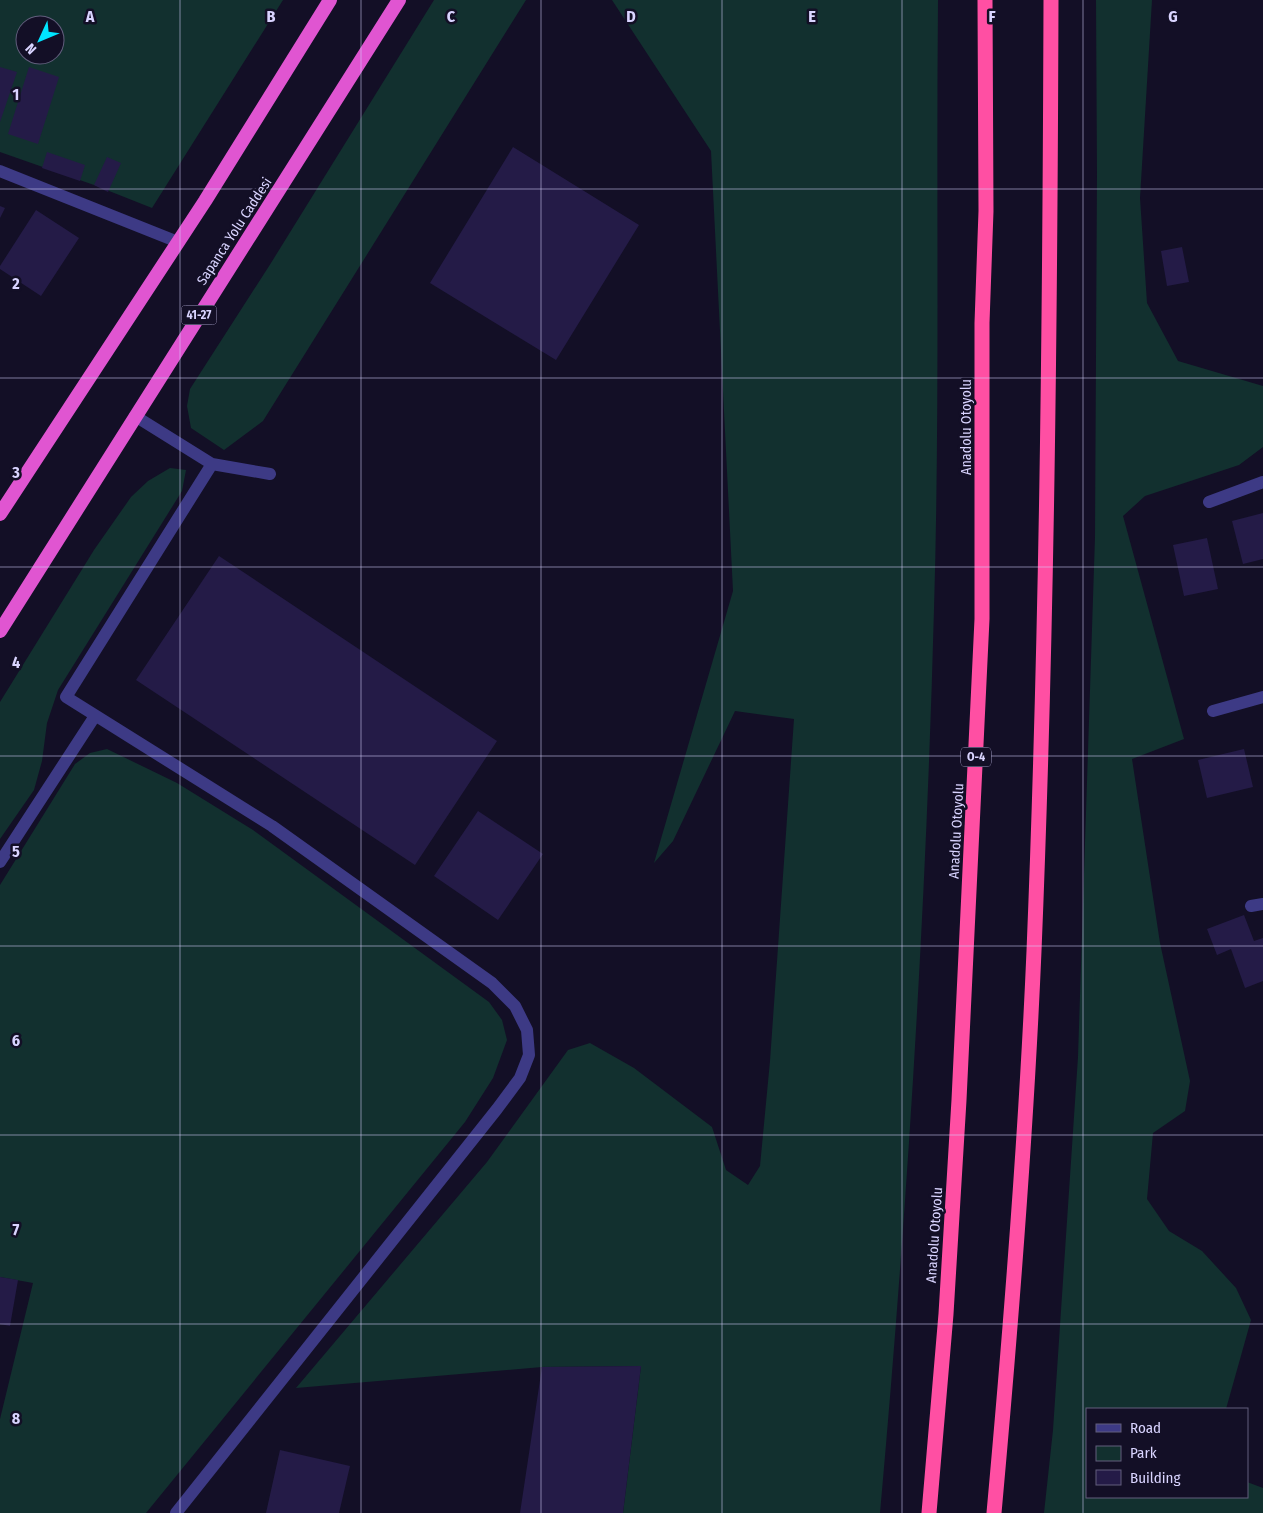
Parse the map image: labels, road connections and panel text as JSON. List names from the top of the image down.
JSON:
{
  "streets": {
    "highway": [
      "Sapanca Yolu Caddesi",
      "41-27",
      "Anadolu Otoyolu",
      "O-4"
    ]
  },
  "legend": ["Road", "Park", "Building"],
  "north": "bottom left",
  "grid": {
    "columns": [
      "A",
      "B",
      "C",
      "D",
      "E",
      "F",
      "G"
    ],
    "rows": [
      "1",
      "2",
      "3",
      "4",
      "5",
      "6",
      "7",
      "8"
    ]
  }
}
